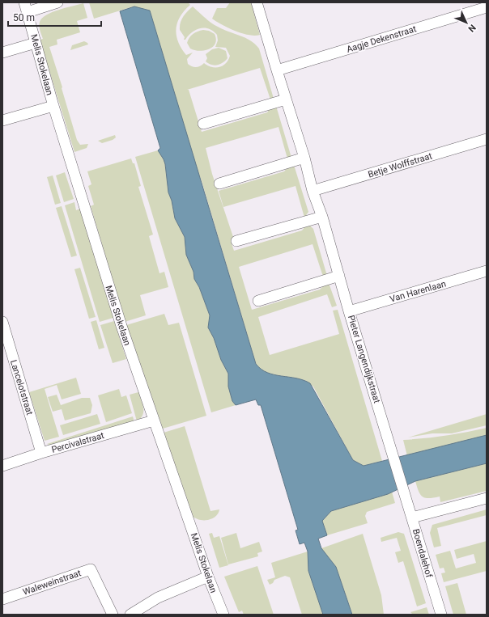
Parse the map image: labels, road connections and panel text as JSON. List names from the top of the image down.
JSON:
{
  "streets": {
    "street": [
      "Aagje Dekenstraat",
      "Melis Stokelaan",
      "Betje Wolffstraat",
      "Van Harenlaan",
      "Pieter Langendijkstraat",
      "Lancelotstraat",
      "Percivalstraat",
      "Boendalehof",
      "Waleweinstraat"
    ]
  },
  "crossings": [
    ["Aagje Dekenstraat", "Pieter Langendijkstraat"],
    ["Melis Stokelaan", "Percivalstraat"],
    ["Betje Wolffstraat", "Pieter Langendijkstraat"],
    ["Van Harenlaan", "Pieter Langendijkstraat"],
    ["Pieter Langendijkstraat", "Boendalehof"],
    ["Lancelotstraat", "Percivalstraat"]
  ],
  "scale_bar": "50 m",
  "north": "bottom right"
}
